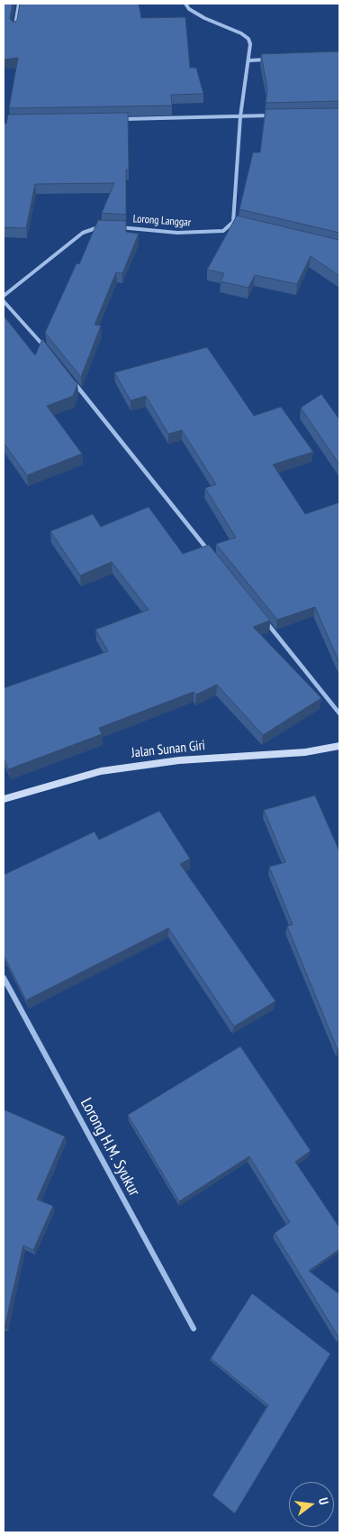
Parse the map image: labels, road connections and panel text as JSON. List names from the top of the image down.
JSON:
{
  "streets": {
    "street": ["Lorong Langgar", "Jalan Sunan Giri", "Lorong H.M. Syukur"]
  },
  "north": "right"
}
